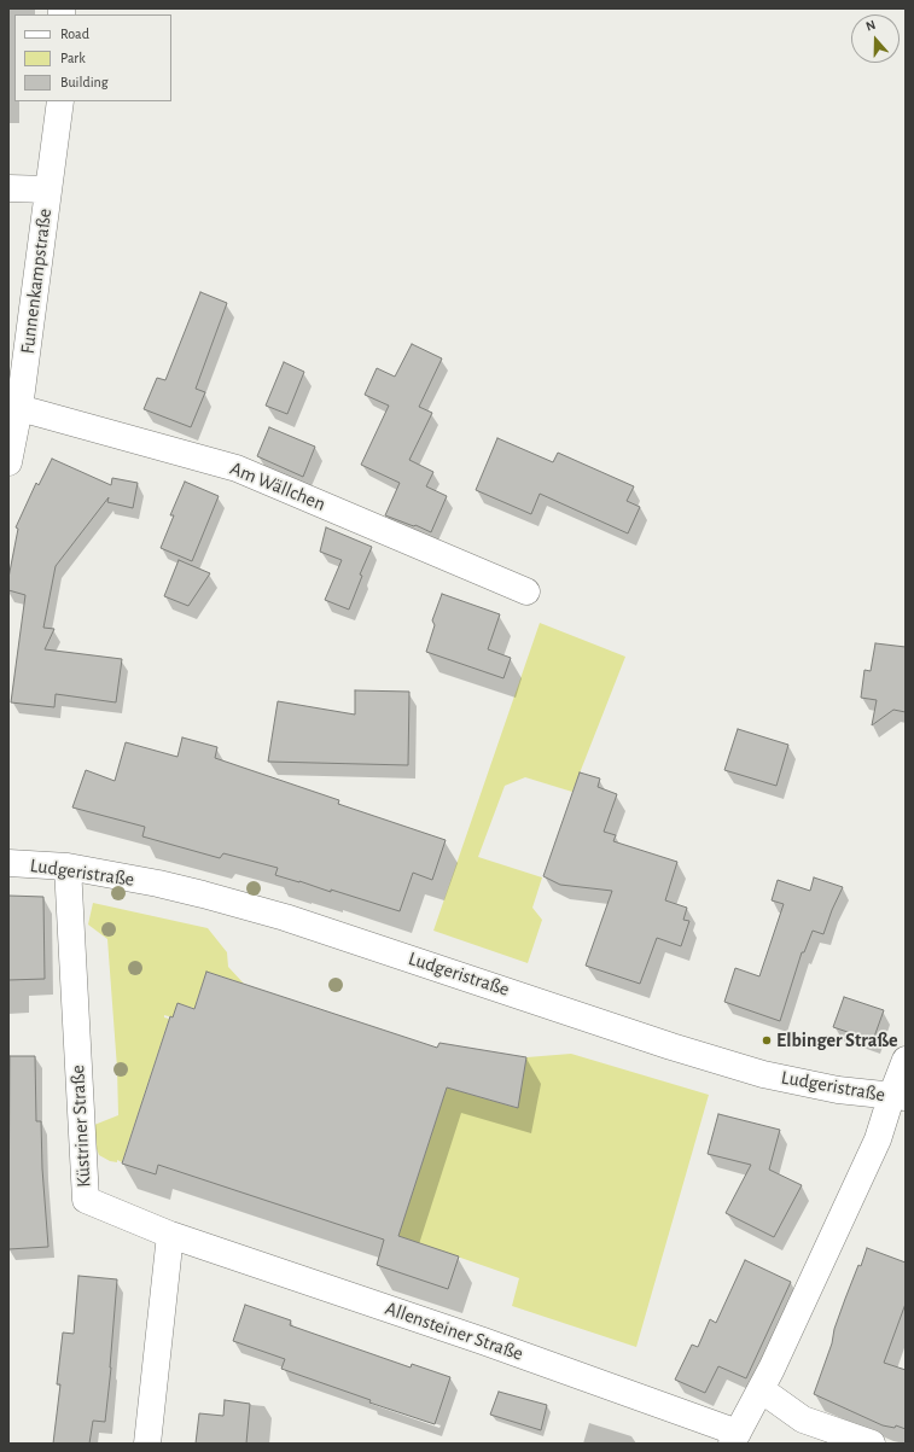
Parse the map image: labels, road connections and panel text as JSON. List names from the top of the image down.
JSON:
{
  "streets": {
    "street": [
      "Funnenkampstraße",
      "Am Wällchen",
      "Ludgeristraße",
      "Küstriner Straße",
      "Allensteiner Straße"
    ]
  },
  "crossings": [
    ["Funnenkampstraße", "Am Wällchen"],
    ["Ludgeristraße", "Küstriner Straße"],
    ["Küstriner Straße", "Allensteiner Straße"]
  ],
  "places": ["Elbinger Straße"],
  "legend": ["Road", "Park", "Building"],
  "north": "top"
}
